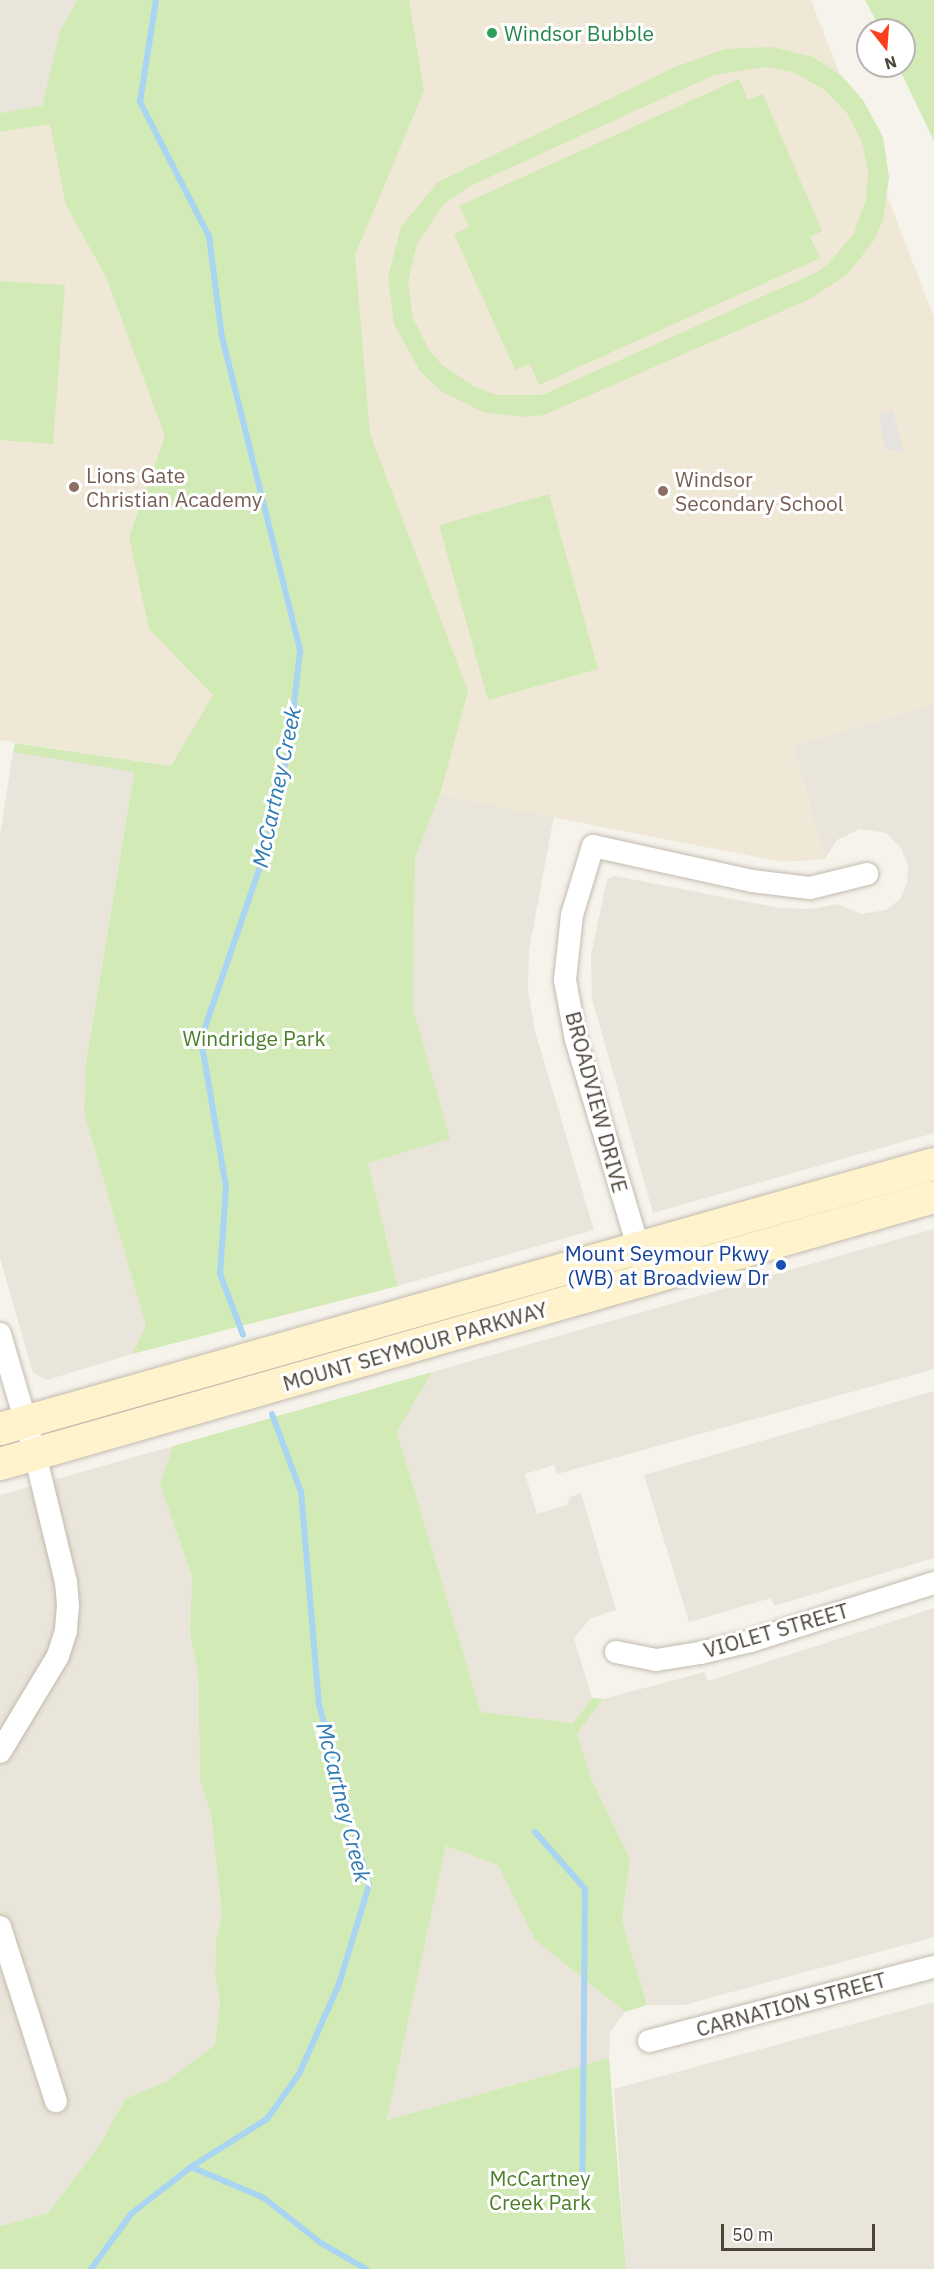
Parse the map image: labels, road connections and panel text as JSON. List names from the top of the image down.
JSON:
{
  "streets": {
    "main road": ["MOUNT SEYMOUR PARKWAY"],
    "street": ["BROADVIEW DRIVE", "VIOLET STREET", "CARNATION STREET"]
  },
  "crossings": [
    ["BROADVIEW DRIVE", "MOUNT SEYMOUR PARKWAY"]
  ],
  "water": ["McCartney Creek"],
  "parks": ["Windridge Park", "McCartney Creek Park"],
  "places": [
    "Windsor Bubble",
    "Lions Gate Christian Academy",
    "Windsor Secondary School",
    "Mount Seymour Pkwy (WB) at Broadview Dr"
  ],
  "scale_bar": "50 m",
  "north": "bottom"
}
